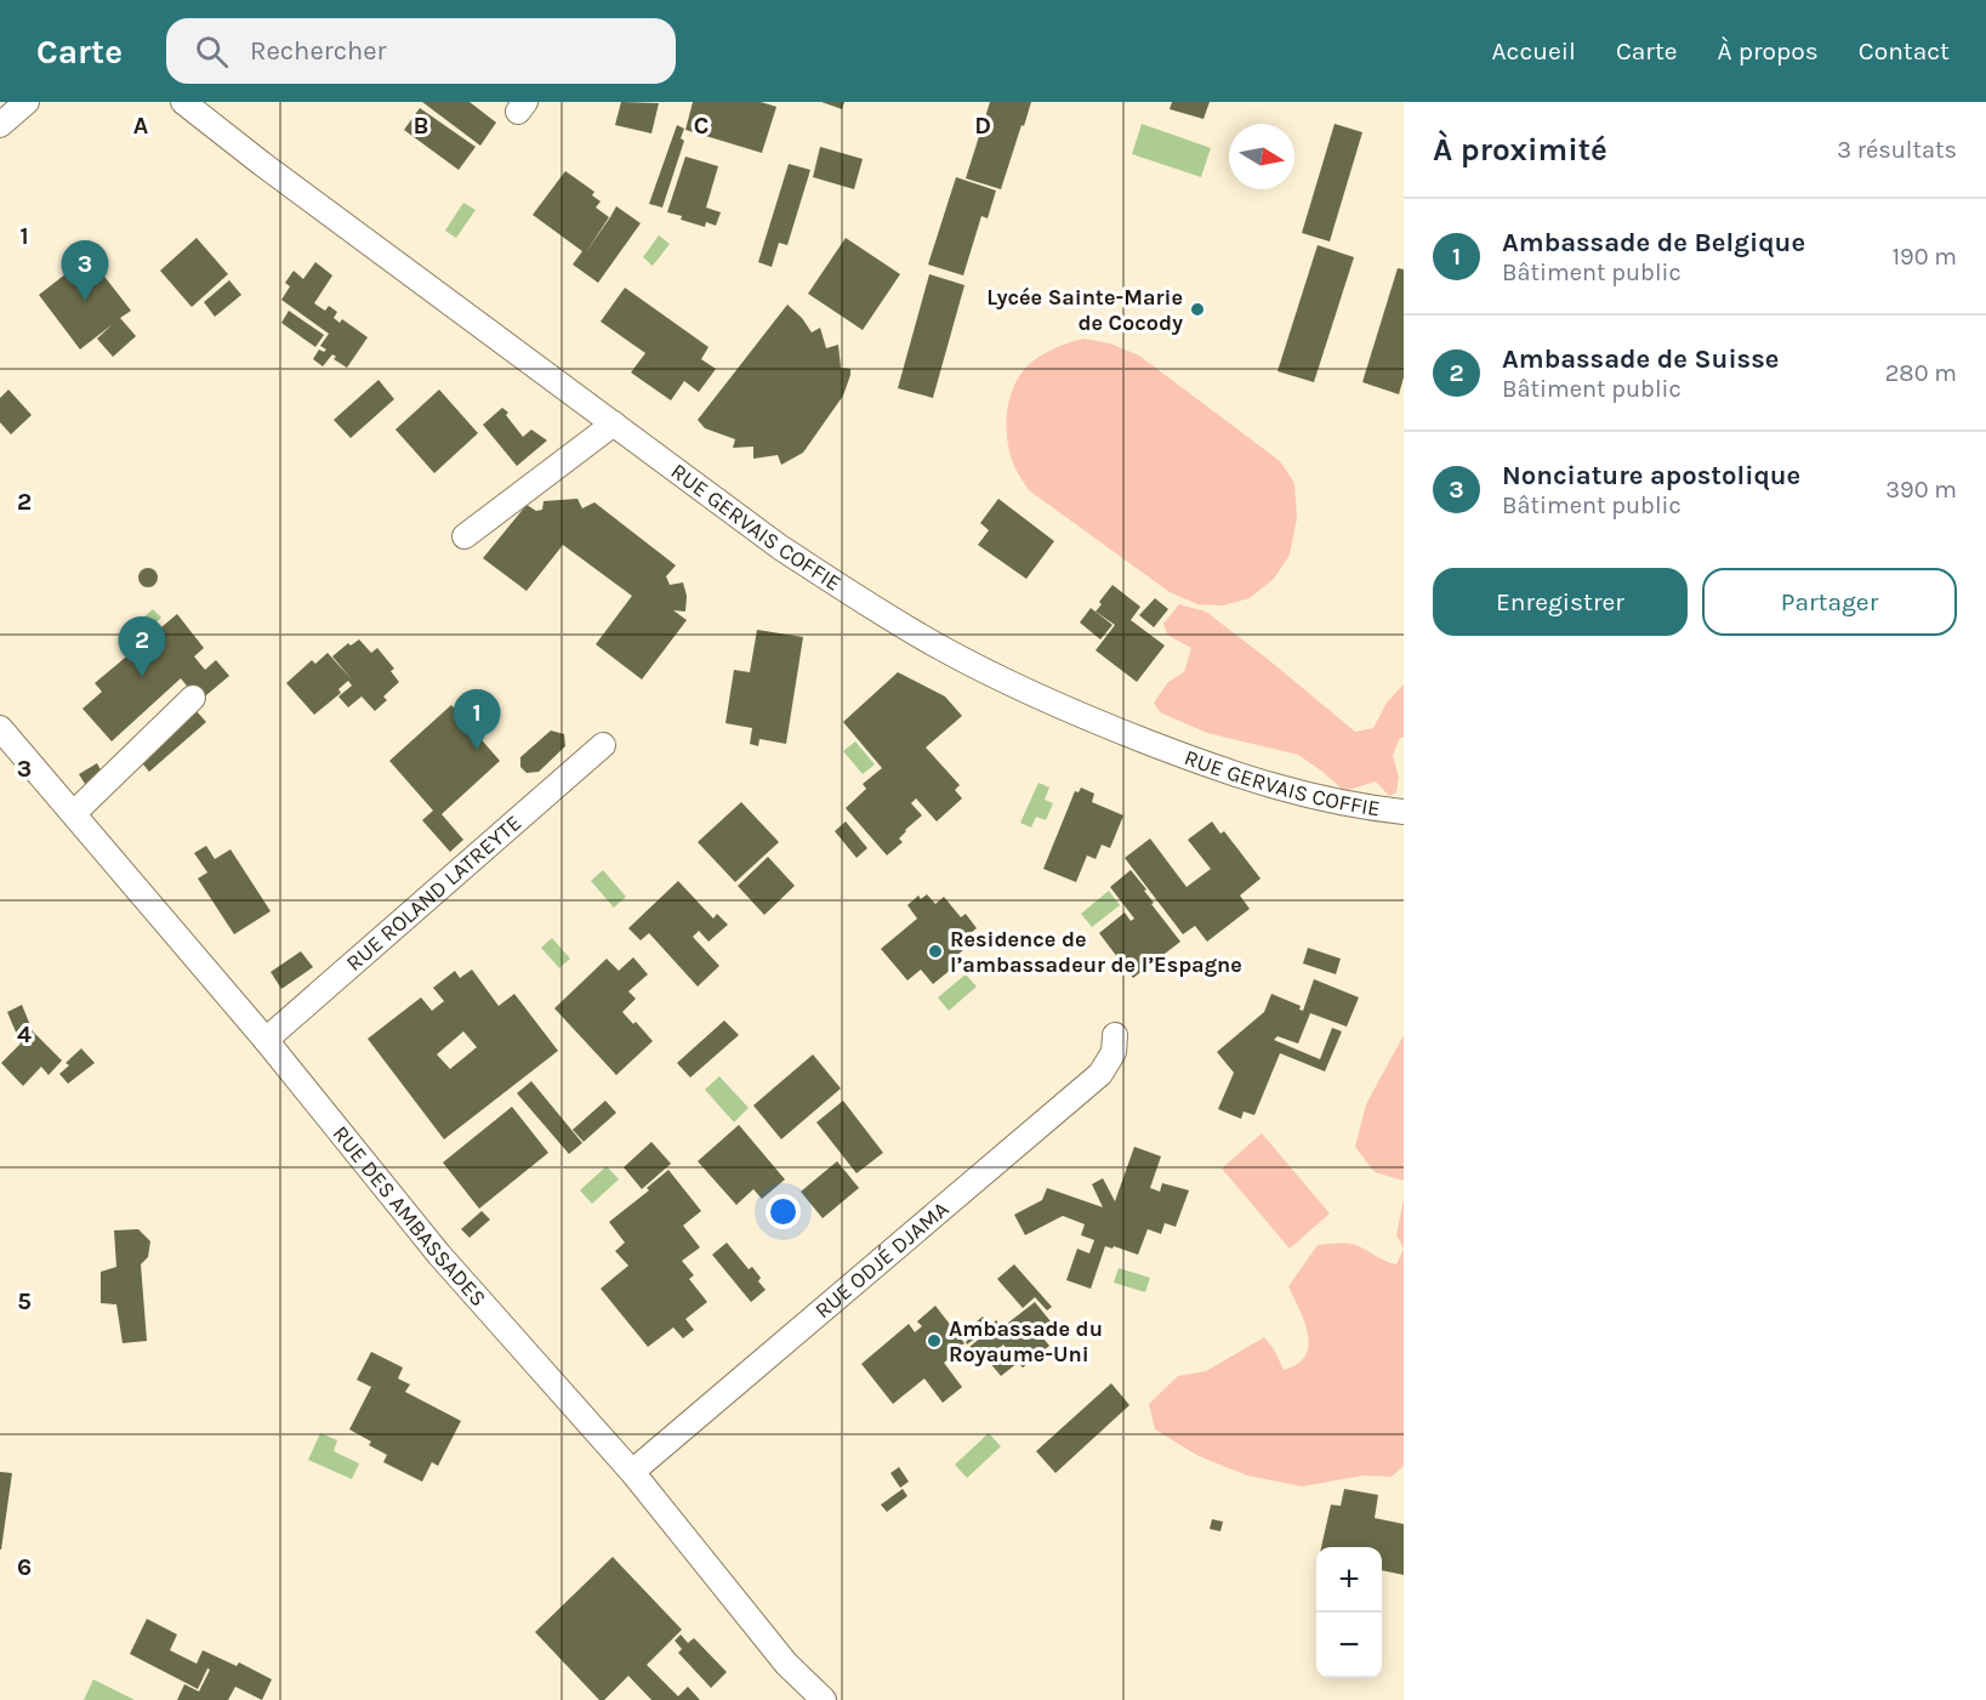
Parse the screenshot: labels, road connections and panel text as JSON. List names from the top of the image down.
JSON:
{
  "streets": {
    "street": [
      "RUE GERVAIS COFFIE",
      "RUE ROLAND LATREYTE",
      "RUE DES AMBASSADES",
      "RUE ODJÉ DJAMA"
    ]
  },
  "crossings": [
    ["RUE ROLAND LATREYTE", "RUE DES AMBASSADES"],
    ["RUE DES AMBASSADES", "RUE ODJÉ DJAMA"]
  ],
  "places": ["Lycée Sainte-Marie de Cocody", "Residence de l’ambassadeur de l’Espagne", "Ambassade du Royaume-Uni"],
  "north": "right",
  "page": {
    "header": "Carte",
    "search": "Rechercher",
    "nav": [
      "Accueil",
      "Carte",
      "À propos",
      "Contact"
    ],
    "heading": ["À proximité", "3 résultats"],
    "list": [
      {
        "mark": "1",
        "name": "Ambassade de Belgique",
        "note": "Bâtiment public",
        "value": "190 m"
      },
      {
        "mark": "2",
        "name": "Ambassade de Suisse",
        "note": "Bâtiment public",
        "value": "280 m"
      },
      {
        "mark": "3",
        "name": "Nonciature apostolique",
        "note": "Bâtiment public",
        "value": "390 m"
      }
    ],
    "pins": ["3", "2", "1"],
    "buttons": ["Enregistrer", "Partager"],
    "map_buttons": ["+", "−"]
  },
  "grid": {
    "columns": [
      "A",
      "B",
      "C",
      "D"
    ],
    "rows": [
      "1",
      "2",
      "3",
      "4",
      "5",
      "6"
    ]
  }
}
